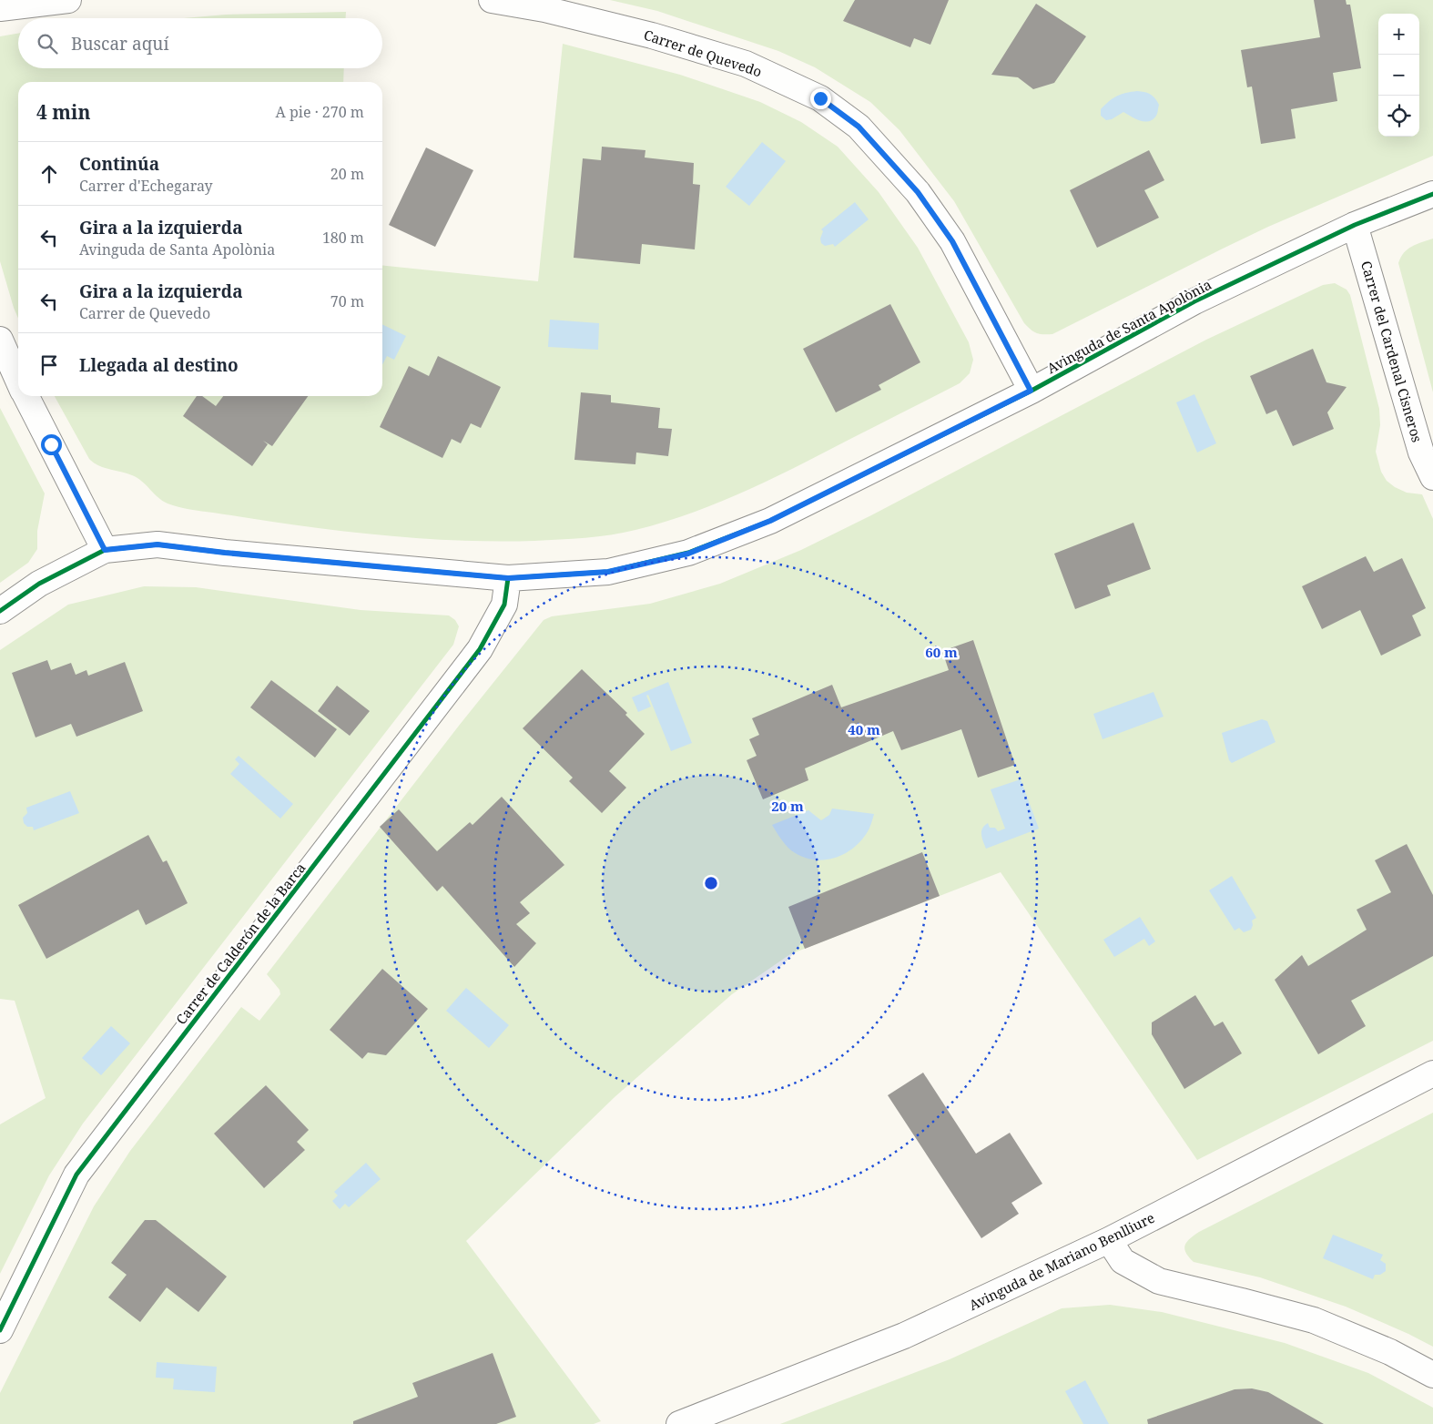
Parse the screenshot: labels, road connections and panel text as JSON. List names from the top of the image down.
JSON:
{
  "streets": {
    "street": [
      "Carrer de Quevedo",
      "Avinguda de Santa Apolònia",
      "Carrer del Cardenal Cisneros",
      "Carrer de Calderón de la Barca",
      "Avinguda de Mariano Benlliure"
    ]
  },
  "crossings": [
    ["Carrer de Quevedo", "Avinguda de Santa Apolònia"],
    ["Avinguda de Santa Apolònia", "Carrer del Cardenal Cisneros"],
    ["Avinguda de Santa Apolònia", "Carrer de Calderón de la Barca"]
  ],
  "page": {
    "map_buttons": ["+", "−"],
    "search": "Buscar aquí",
    "heading": ["4 min", "A pie · 270 m"],
    "list": [
      ["Continúa", "Carrer d'Echegaray", "20 m"],
      ["Gira a la izquierda", "Avinguda de Santa Apolònia", "180 m"],
      ["Gira a la izquierda", "Carrer de Quevedo", "70 m"],
      "Llegada al destino"
    ]
  },
  "rings": ["60 m", "40 m", "20 m"]
}
